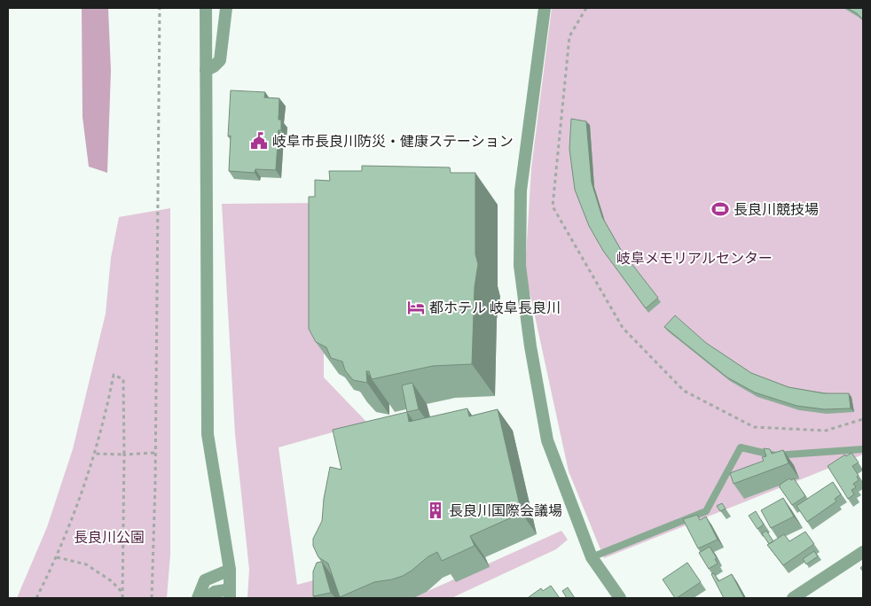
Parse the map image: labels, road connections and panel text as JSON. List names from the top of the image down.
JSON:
{
  "parks": ["岐阜メモリアルセンター", "長良川公園"],
  "places": {
    "public building": ["岐阜市長良川防災・健康ステーション"],
    "sports": ["長良川競技場"],
    "hotel": ["都ホテル 岐阜長良川"],
    "building": ["長良川国際会議場"]
  }
}
